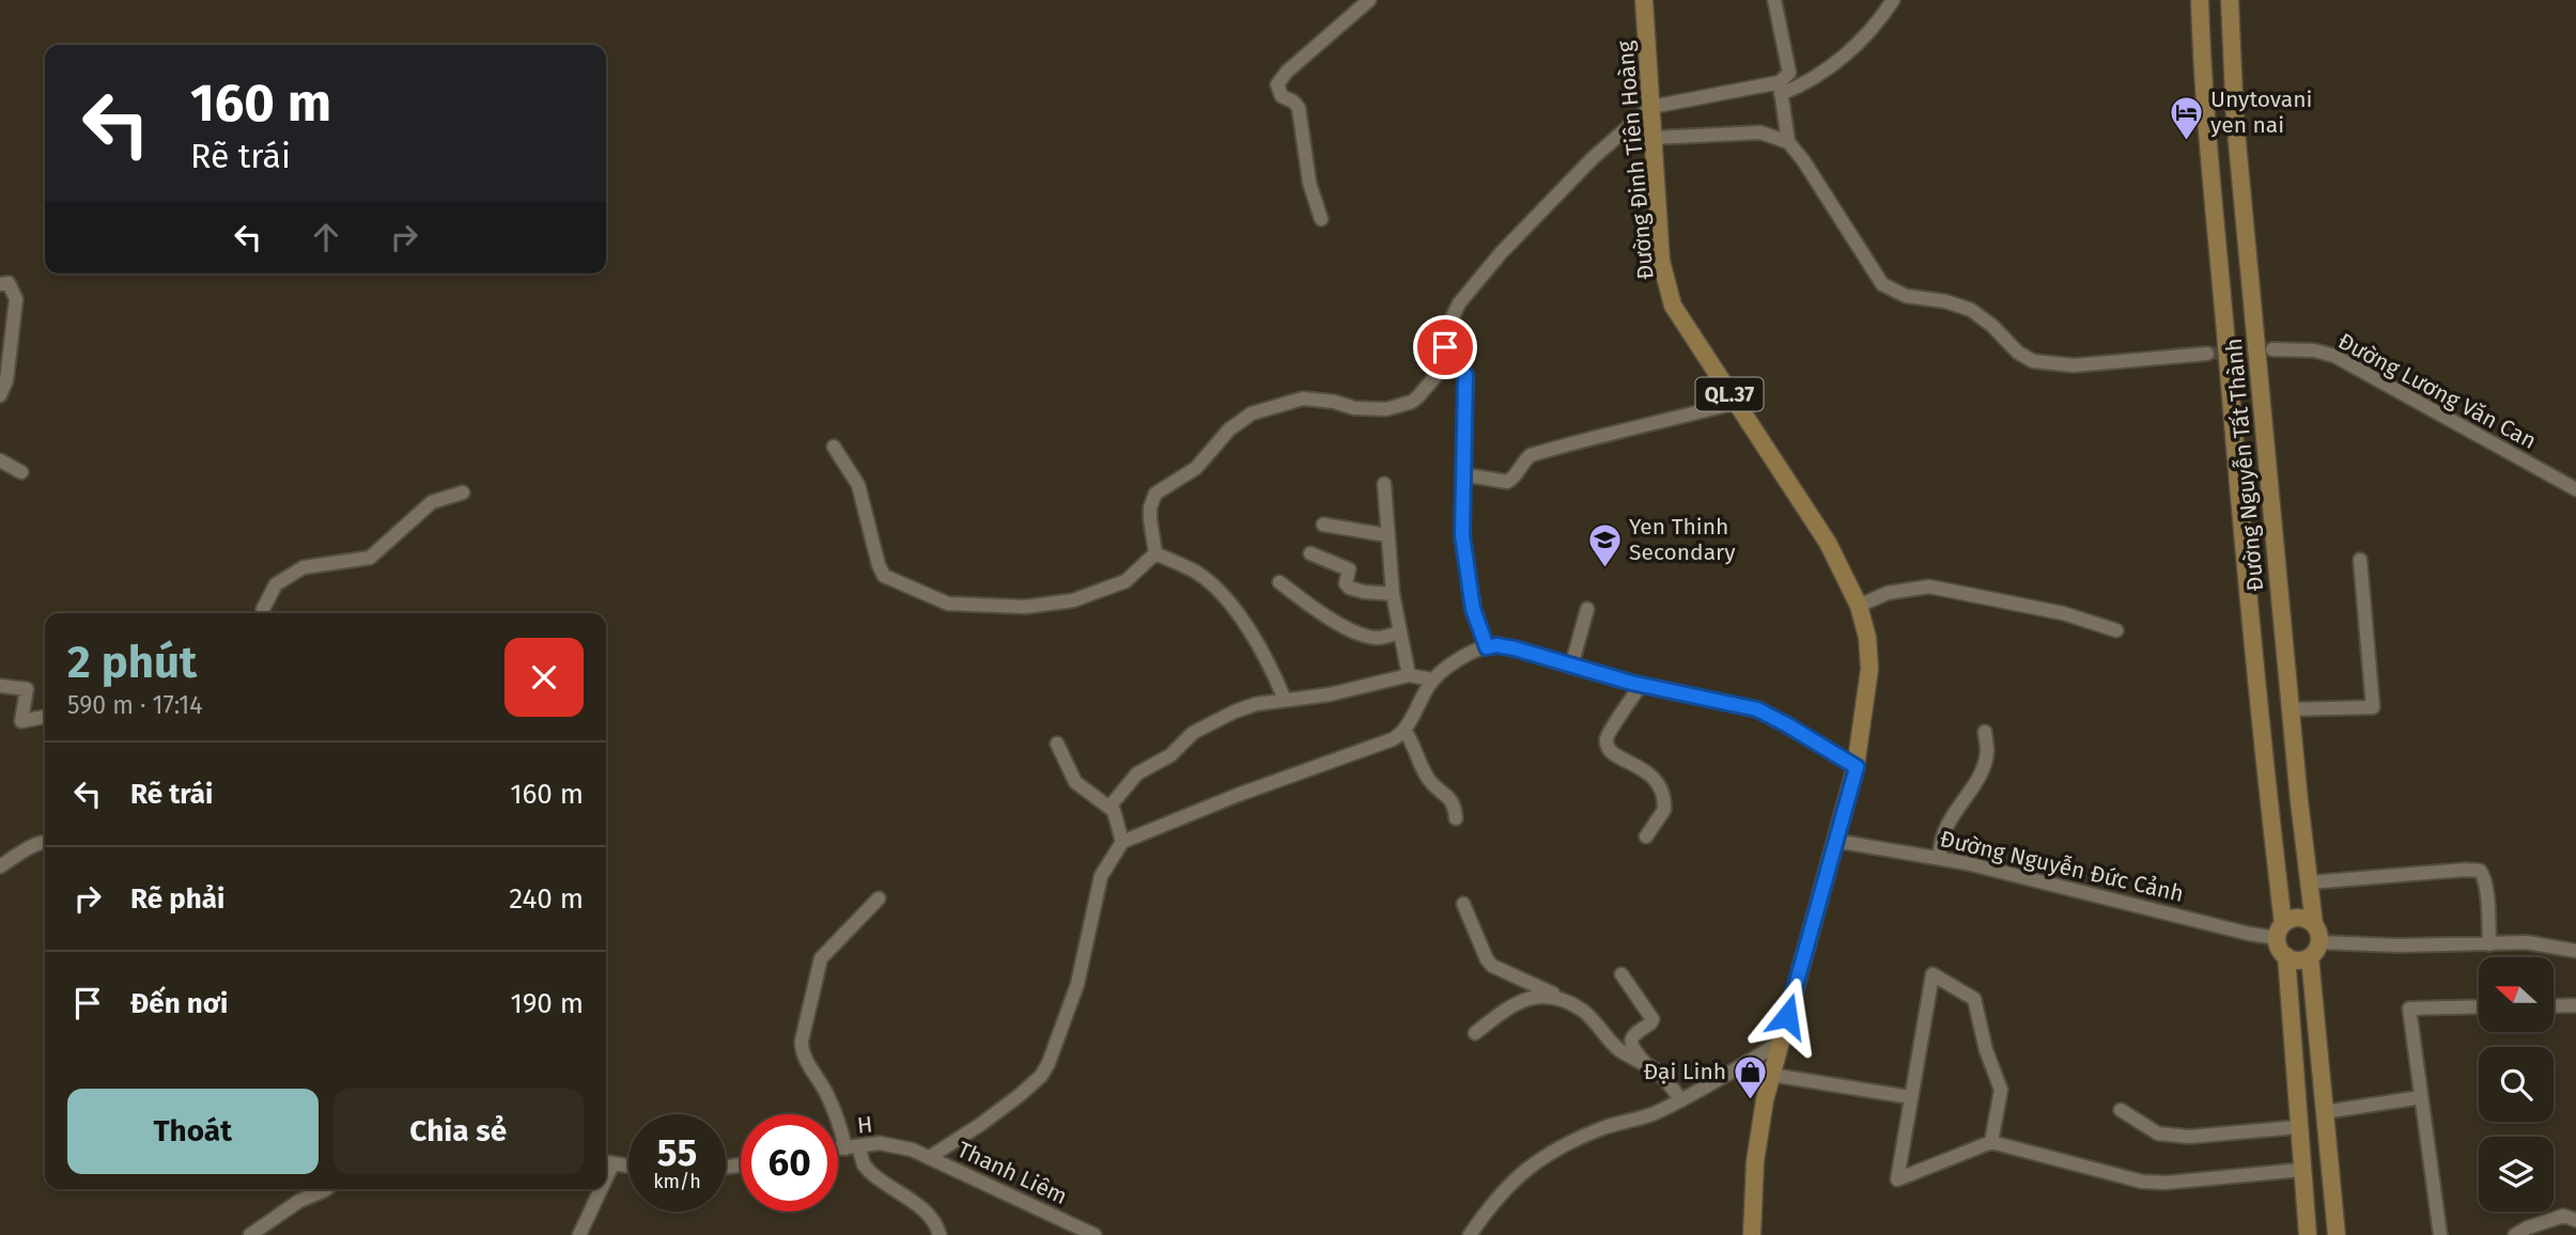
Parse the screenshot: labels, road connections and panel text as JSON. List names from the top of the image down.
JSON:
{
  "streets": {
    "main road": ["Đường Đinh Tiên Hoàng", "QL.37", "Đường Nguyễn Tất Thành"],
    "street": [
      "Đường Lương Văn Can",
      "Đường Nguyễn Đức Cảnh",
      "H",
      "Thanh Liêm"
    ]
  },
  "crossings": [
    ["Đường Đinh Tiên Hoàng", "Đường Nguyễn Đức Cảnh"],
    ["Đường Nguyễn Tất Thành", "Đường Nguyễn Đức Cảnh"],
    ["H", "Thanh Liêm"]
  ],
  "places": {
    "hotel": ["Unytovani yen nai"],
    "school or university": ["Yen Thinh Secondary"],
    "shop": ["Đại Linh"]
  },
  "north": "left",
  "page": {
    "turn": ["160 m", "Rẽ trái"],
    "heading": ["2 phút", "590 m · 17:14"],
    "list": [
      {
        "name": "Rẽ trái",
        "value": "160 m"
      },
      {
        "name": "Rẽ phải",
        "value": "240 m"
      },
      {
        "name": "Đến nơi",
        "value": "190 m"
      }
    ],
    "buttons": ["Thoát", "Chia sẻ"],
    "speed": "55 km/h",
    "limit": "60"
  }
}
